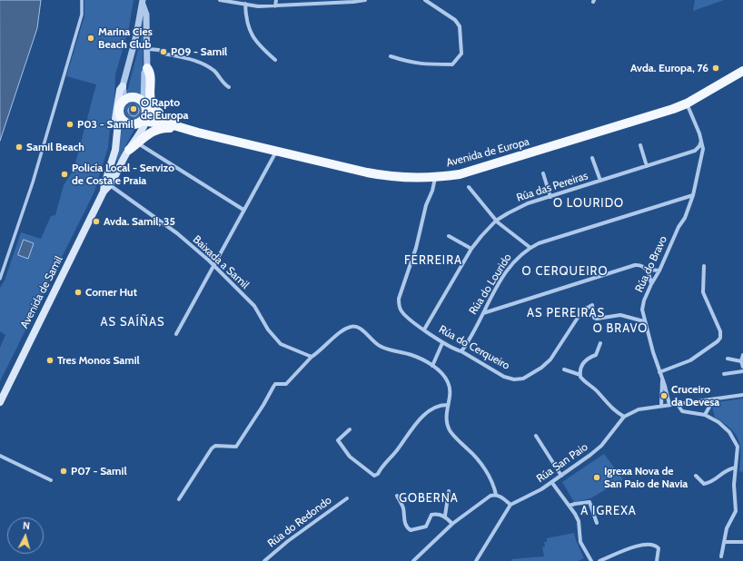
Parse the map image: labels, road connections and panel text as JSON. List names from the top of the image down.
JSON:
{
  "streets": {
    "main road": ["Avenida de Europa", "Avenida de Samil"],
    "street": [
      "Rúa das Pereiras",
      "Baixada a Samil",
      "Rúa do Bravo",
      "Rúa do Lourido",
      "Rúa do Cerqueiro",
      "Rúa San Paio",
      "Rúa do Redondo"
    ]
  },
  "crossings": [
    ["Avenida de Europa", "Rúa do Bravo"],
    ["Avenida de Europa", "Avenida de Samil"],
    ["Rúa das Pereiras", "Rúa do Cerqueiro"],
    ["Baixada a Samil", "Avenida de Samil"],
    ["Rúa do Bravo", "Rúa do Lourido"],
    ["Rúa do Bravo", "Rúa do Cerqueiro"],
    ["Rúa do Bravo", "Rúa San Paio"],
    ["Rúa do Lourido", "Rúa do Cerqueiro"]
  ],
  "districts": [
    "O LOURIDO",
    "FERREIRA",
    "O CERQUEIRO",
    "AS PEREIRAS",
    "AS SAÍÑAS",
    "O BRAVO",
    "GOBERNA",
    "A IGREXA"
  ],
  "places": [
    "Marina Cies Beach Club",
    "P09 - Samil",
    "Avda. Europa, 76",
    "O Rapto de Europa",
    "P03 - Samil",
    "Samil Beach",
    "Policía Local - Servizo de Costa e Praia",
    "Avda. Samil, 35",
    "Corner Hut",
    "Tres Monos Samil",
    "Cruceiro da Devesa",
    "P07 - Samil",
    "Igrexa Nova de San Paio de Navia"
  ],
  "north": "top"
}
